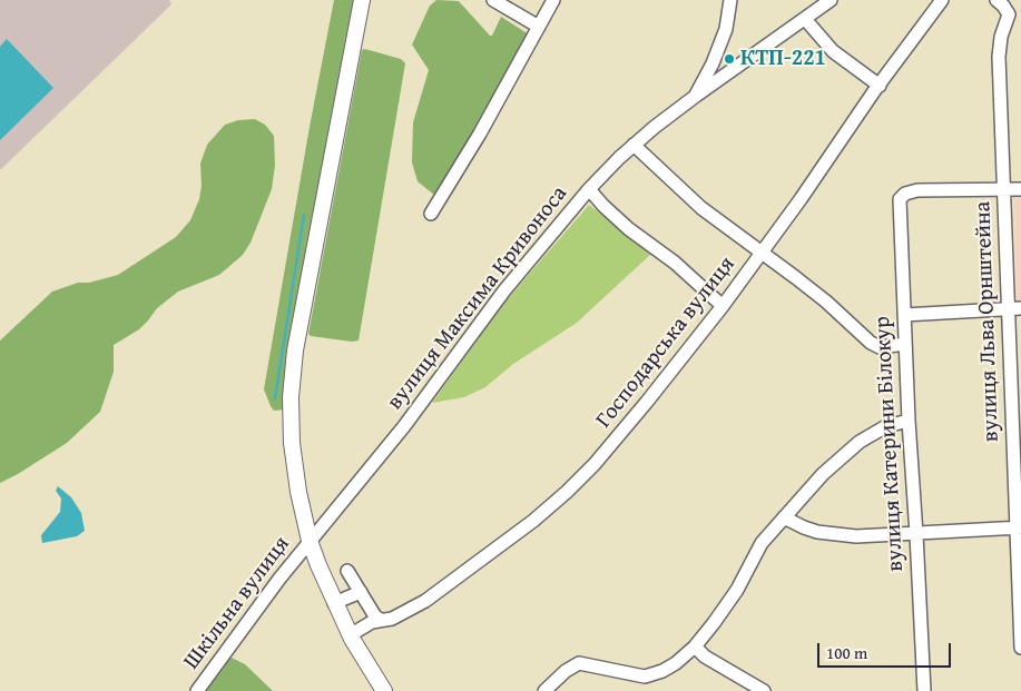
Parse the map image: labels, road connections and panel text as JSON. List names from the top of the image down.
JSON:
{
  "streets": {
    "street": [
      "вулиця Максима Кривоноса",
      "вулиця Льва Орнштейна",
      "Господарська вулиця",
      "вулиця Катерини Білокур",
      "Шкільна вулиця"
    ]
  },
  "crossings": [
    ["вулиця Максима Кривоноса", "Шкільна вулиця"],
    ["вулиця Льва Орнштейна", "вулиця Катерини Білокур"]
  ],
  "places": ["КТП-221"],
  "scale_bar": "100 m"
}
